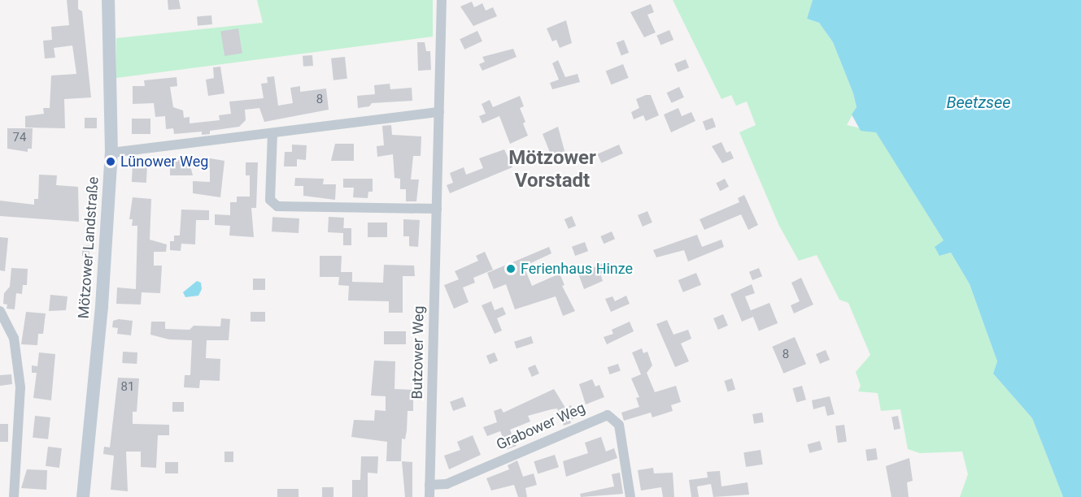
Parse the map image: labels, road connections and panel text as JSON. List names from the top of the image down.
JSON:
{
  "streets": {
    "main road": ["Mötzower Landstraße"],
    "street": ["Butzower Weg", "Grabower Weg"]
  },
  "crossings": [
    ["Butzower Weg", "Grabower Weg"]
  ],
  "districts": ["Mötzower Vorstadt"],
  "water": ["Beetzsee"],
  "places": ["Lünower Weg", "Ferienhaus Hinze"],
  "house_numbers": [
    "8",
    "74",
    "8",
    "81"
  ]
}
